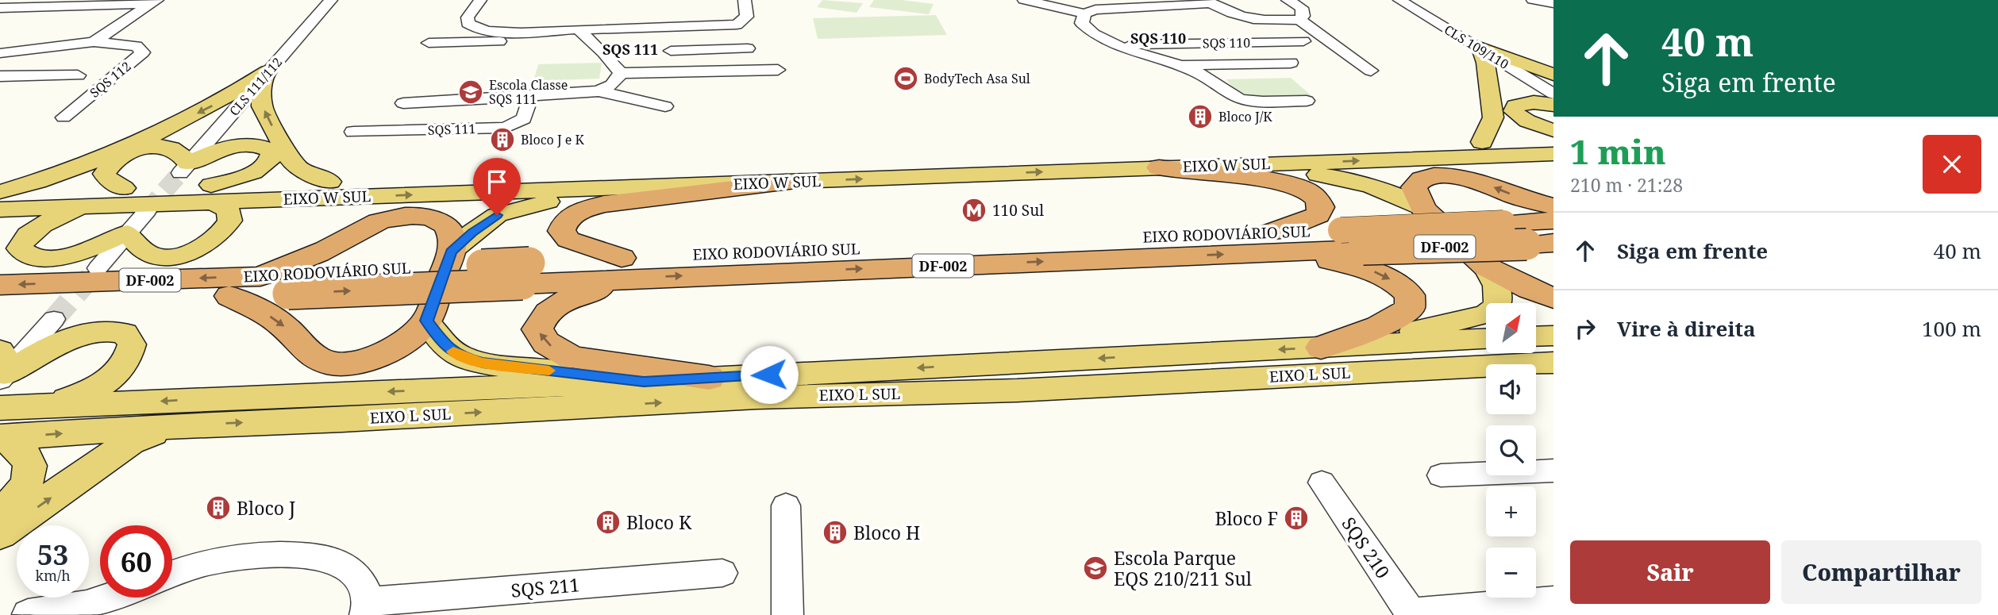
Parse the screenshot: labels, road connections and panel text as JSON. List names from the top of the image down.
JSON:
{
  "streets": {
    "highway": ["EIXO RODOVIÁRIO SUL", "DF-002"],
    "main road": ["EIXO W SUL", "EIXO L SUL"],
    "street": [
      "SQS 110",
      "CLS 109/110",
      "SQS 112",
      "CLS 111/112",
      "SQS 111",
      "SQS 210",
      "SQS 211"
    ]
  },
  "districts": ["SQS 110", "SQS 111"],
  "places": {
    "sports": ["BodyTech Asa Sul"],
    "school or university": ["Escola Classe SQS 111", "Escola Parque EQS 210/211 Sul"],
    "building": [
      "Bloco J/K",
      "Bloco J e K",
      "Bloco J",
      "Bloco F",
      "Bloco K",
      "Bloco H"
    ],
    "metro station": ["110 Sul"]
  },
  "north": "top right",
  "page": {
    "turn": ["40 m", "Siga em frente"],
    "heading": ["1 min", "210 m · 21:28"],
    "list": [
      {
        "name": "Siga em frente",
        "value": "40 m"
      },
      {
        "name": "Vire à direita",
        "value": "100 m"
      }
    ],
    "map_buttons": ["+", "−"],
    "speed": "53 km/h",
    "limit": "60",
    "buttons": ["Sair", "Compartilhar"]
  }
}
